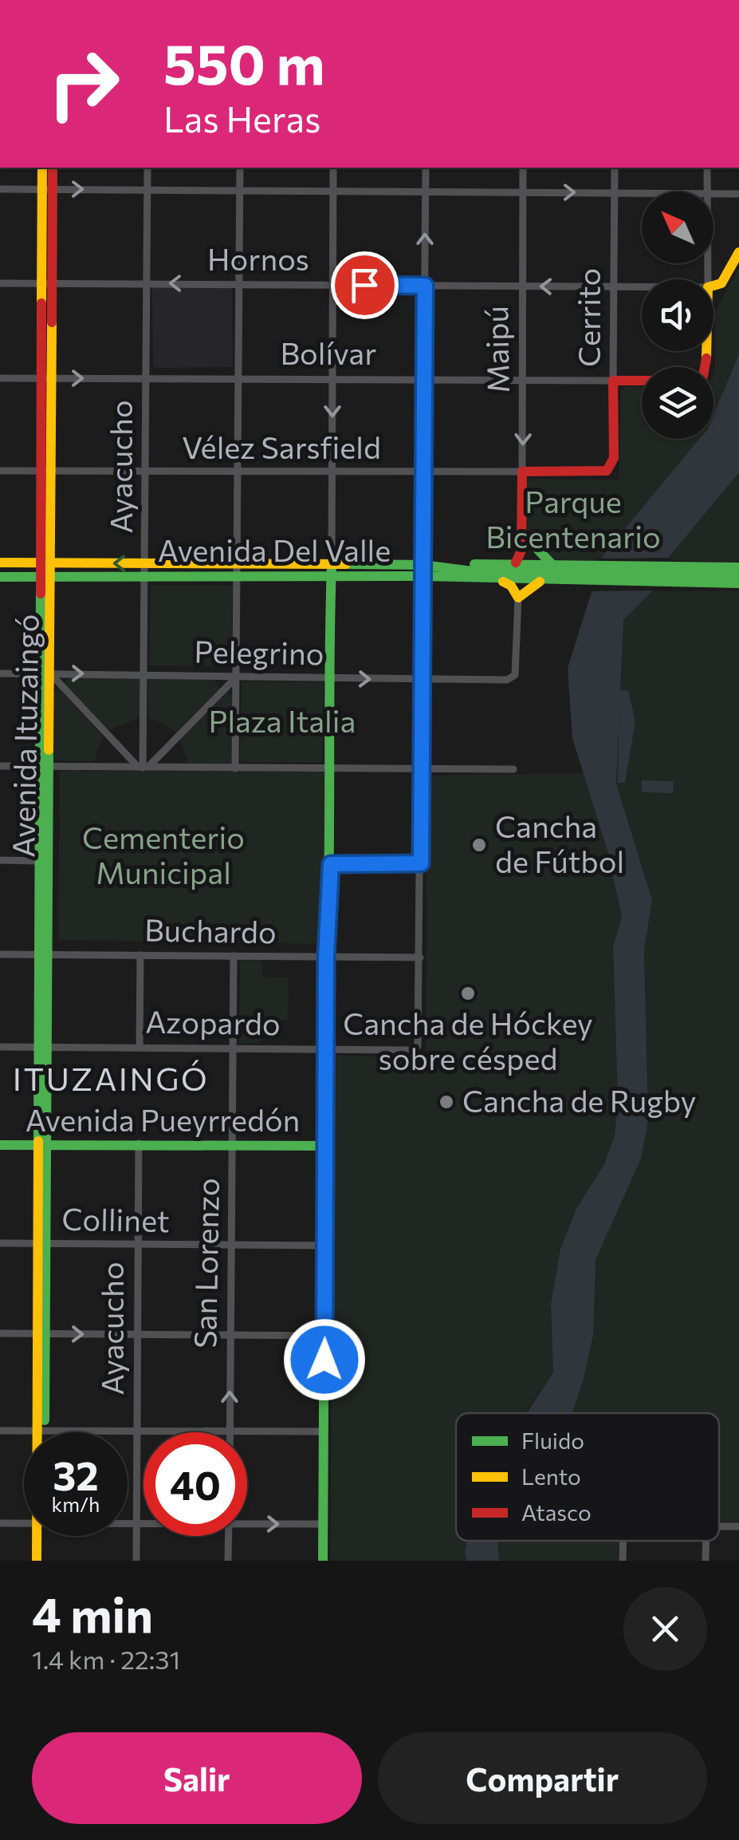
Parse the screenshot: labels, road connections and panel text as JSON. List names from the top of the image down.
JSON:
{
  "streets": {
    "main road": [
      "Cerrito",
      "Maipú",
      "Bolívar",
      "Vélez Sarsfield",
      "Avenida Del Valle",
      "Avenida Ituzaingó",
      "Avenida Pueyrredón"
    ],
    "street": [
      "Hornos",
      "Ayacucho",
      "Pelegrino",
      "Buchardo",
      "Azopardo",
      "Collinet",
      "San Lorenzo"
    ]
  },
  "crossings": [
    ["Hornos", "Cerrito"],
    ["Hornos", "Maipú"],
    ["Hornos", "Ayacucho"],
    ["Hornos", "Avenida Ituzaingó"],
    ["Cerrito", "Bolívar"],
    ["Cerrito", "Vélez Sarsfield"],
    ["Maipú", "Bolívar"],
    ["Maipú", "Vélez Sarsfield"],
    ["Maipú", "Avenida Del Valle"],
    ["Bolívar", "Ayacucho"],
    ["Bolívar", "Avenida Ituzaingó"],
    ["Vélez Sarsfield", "Ayacucho"],
    ["Vélez Sarsfield", "Avenida Ituzaingó"],
    ["Ayacucho", "Avenida Del Valle"],
    ["Ayacucho", "Pelegrino"],
    ["Ayacucho", "Avenida Pueyrredón"],
    ["Ayacucho", "Collinet"],
    ["Avenida Del Valle", "Avenida Ituzaingó"],
    ["Pelegrino", "Avenida Ituzaingó"],
    ["Avenida Ituzaingó", "Buchardo"],
    ["Avenida Ituzaingó", "Azopardo"],
    ["Avenida Ituzaingó", "Avenida Pueyrredón"],
    ["Avenida Ituzaingó", "Collinet"],
    ["Buchardo", "Azopardo"],
    ["Buchardo", "San Lorenzo"],
    ["Azopardo", "San Lorenzo"],
    ["Avenida Pueyrredón", "San Lorenzo"],
    ["Collinet", "San Lorenzo"]
  ],
  "districts": ["ITUZAINGÓ"],
  "parks": ["Parque Bicentenario", "Plaza Italia", "Cementerio Municipal"],
  "places": ["Cancha de Fútbol", "Cancha de Hóckey sobre césped", "Cancha de Rugby"],
  "legend": ["Fluido", "Lento", "Atasco"],
  "north": "top left",
  "page": {
    "turn": ["550 m", "Las Heras"],
    "speed": "32 km/h",
    "limit": "40",
    "heading": ["4 min", "1.4 km · 22:31"],
    "buttons": ["Salir", "Compartir"]
  }
}
